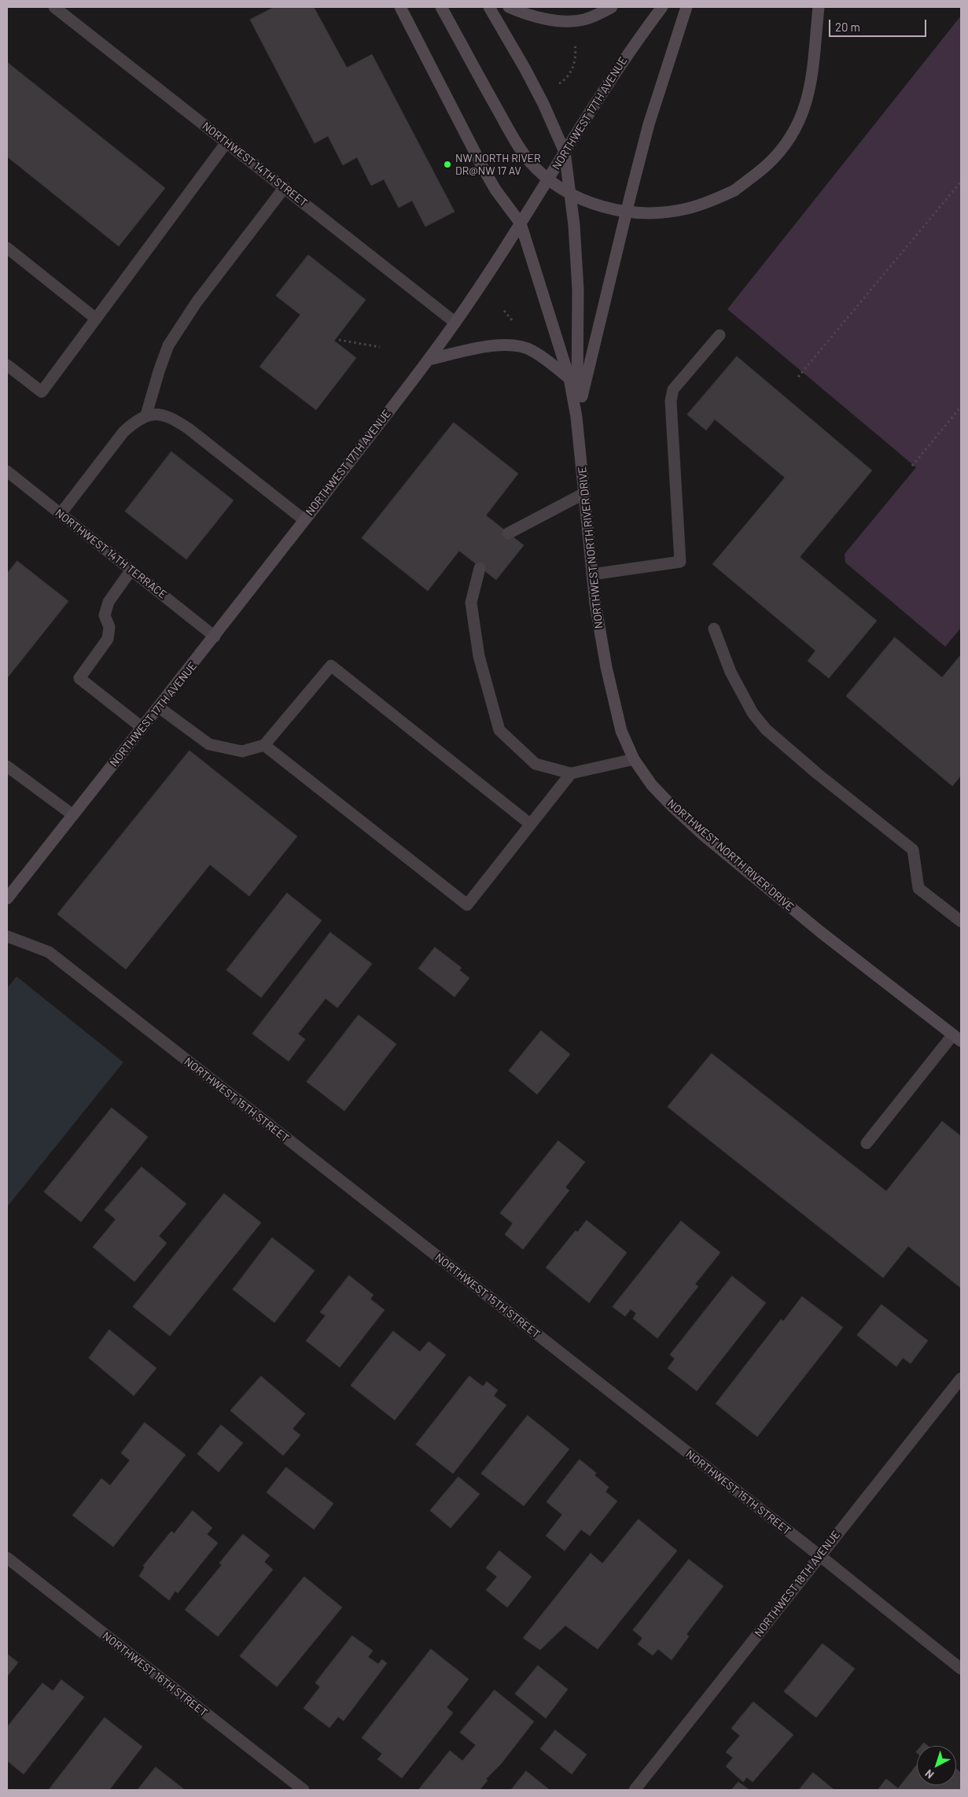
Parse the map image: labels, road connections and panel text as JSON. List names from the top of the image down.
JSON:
{
  "streets": {
    "main road": ["NORTHWEST 17TH AVENUE", "NORTHWEST NORTH RIVER DRIVE"],
    "street": [
      "NORTHWEST 14TH STREET",
      "NORTHWEST 14TH TERRACE",
      "NORTHWEST 15TH STREET",
      "NORTHWEST 18TH AVENUE",
      "NORTHWEST 16TH STREET"
    ]
  },
  "crossings": [
    ["NORTHWEST 17TH AVENUE", "NORTHWEST 14TH STREET"],
    ["NORTHWEST 17TH AVENUE", "NORTHWEST NORTH RIVER DRIVE"],
    ["NORTHWEST 17TH AVENUE", "NORTHWEST 14TH TERRACE"],
    ["NORTHWEST 15TH STREET", "NORTHWEST 18TH AVENUE"]
  ],
  "places": ["NW NORTH RIVER DR@NW 17 AV"],
  "scale_bar": "20 m",
  "north": "bottom left"
}
